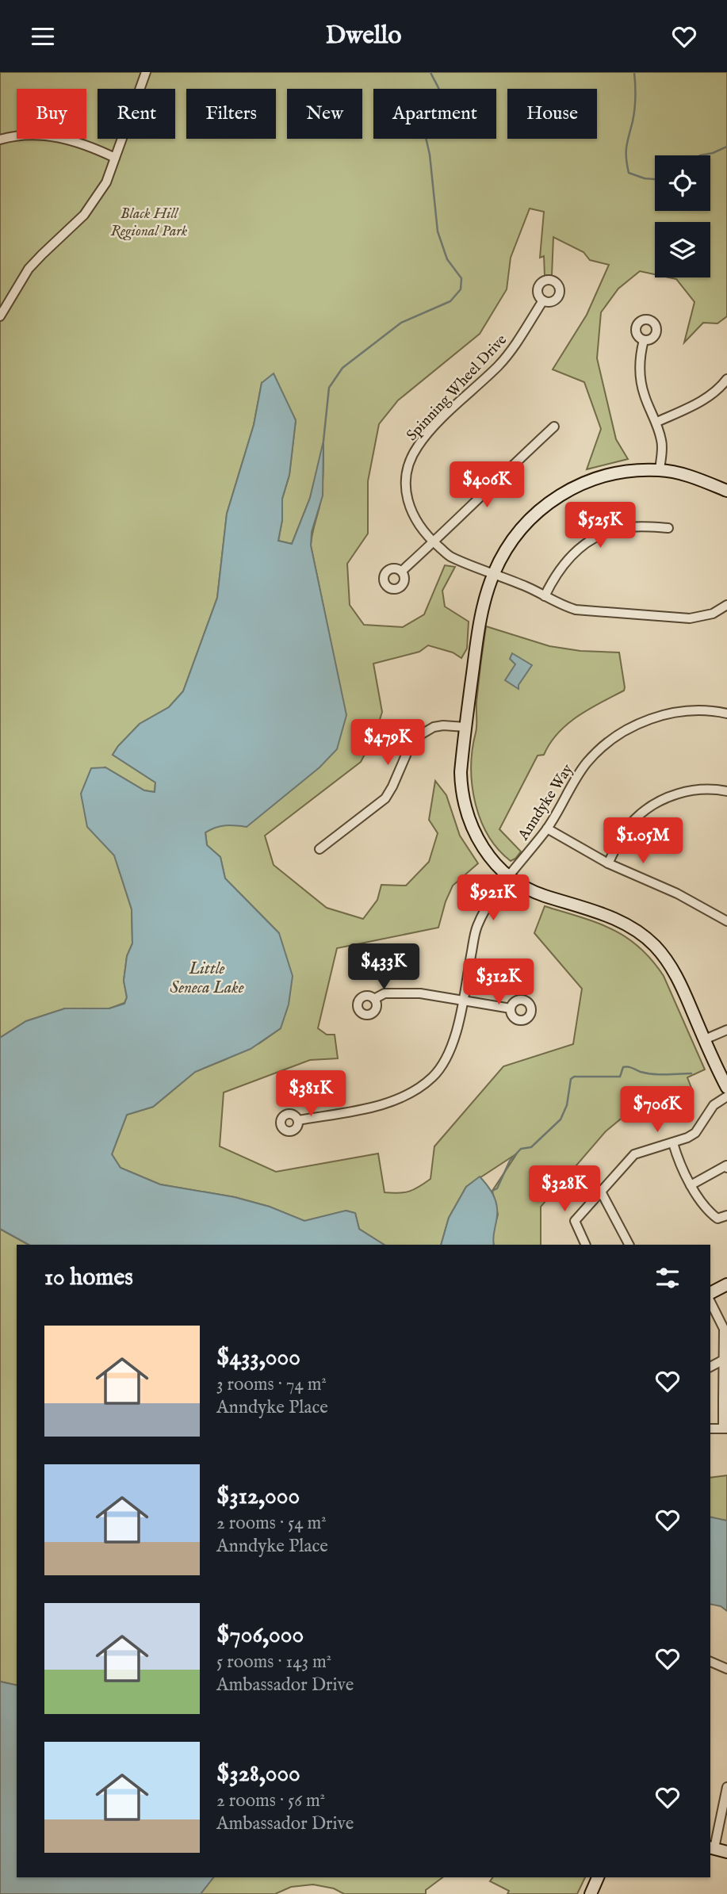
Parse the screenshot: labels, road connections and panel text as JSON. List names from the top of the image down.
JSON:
{
  "streets": {
    "street": ["Spinning Wheel Drive", "Anndyke Way"]
  },
  "water": ["Little Seneca Lake"],
  "parks": ["Black Hill Regional Park"],
  "page": {
    "header": "Dwello",
    "chip": [
      "Buy",
      "Rent",
      "Filters",
      "New",
      "Apartment",
      "House"
    ],
    "price": [
      "$406K",
      "$525K",
      "$479K",
      "$1.05M",
      "$921K",
      "$433K",
      "$312K",
      "$381K",
      "$706K",
      "$328K"
    ],
    "heading": "10 homes",
    "list": [
      {
        "name": "$433,000",
        "note": "3 rooms · 74 m² · Anndyke Place"
      },
      {
        "name": "$312,000",
        "note": "2 rooms · 54 m² · Anndyke Place"
      },
      {
        "name": "$706,000",
        "note": "5 rooms · 143 m² · Ambassador Drive"
      },
      {
        "name": "$328,000",
        "note": "2 rooms · 56 m² · Ambassador Drive"
      }
    ]
  }
}
